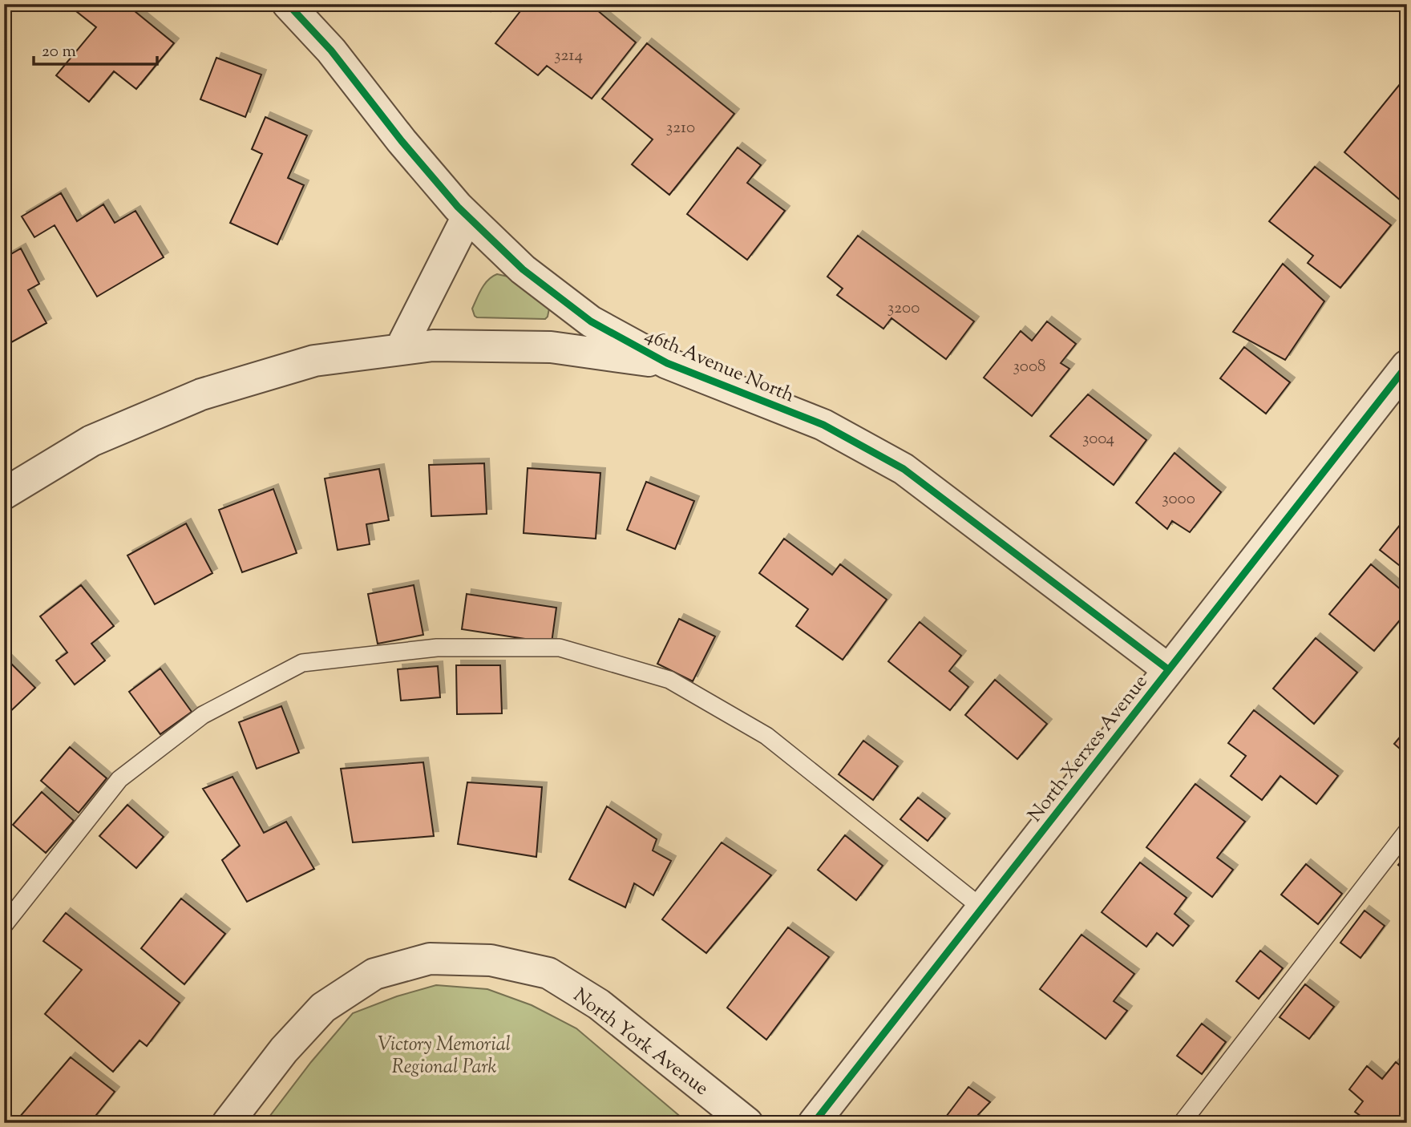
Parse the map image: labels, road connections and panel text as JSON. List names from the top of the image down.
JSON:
{
  "streets": {
    "street": ["46th Avenue North", "North Xerxes Avenue", "North York Avenue"]
  },
  "crossings": [
    ["46th Avenue North", "North Xerxes Avenue"]
  ],
  "parks": ["Victory Memorial Regional Park"],
  "house_numbers": [
    "3214",
    "3210",
    "3200",
    "3008",
    "3004",
    "3000"
  ],
  "scale_bar": "20 m"
}
